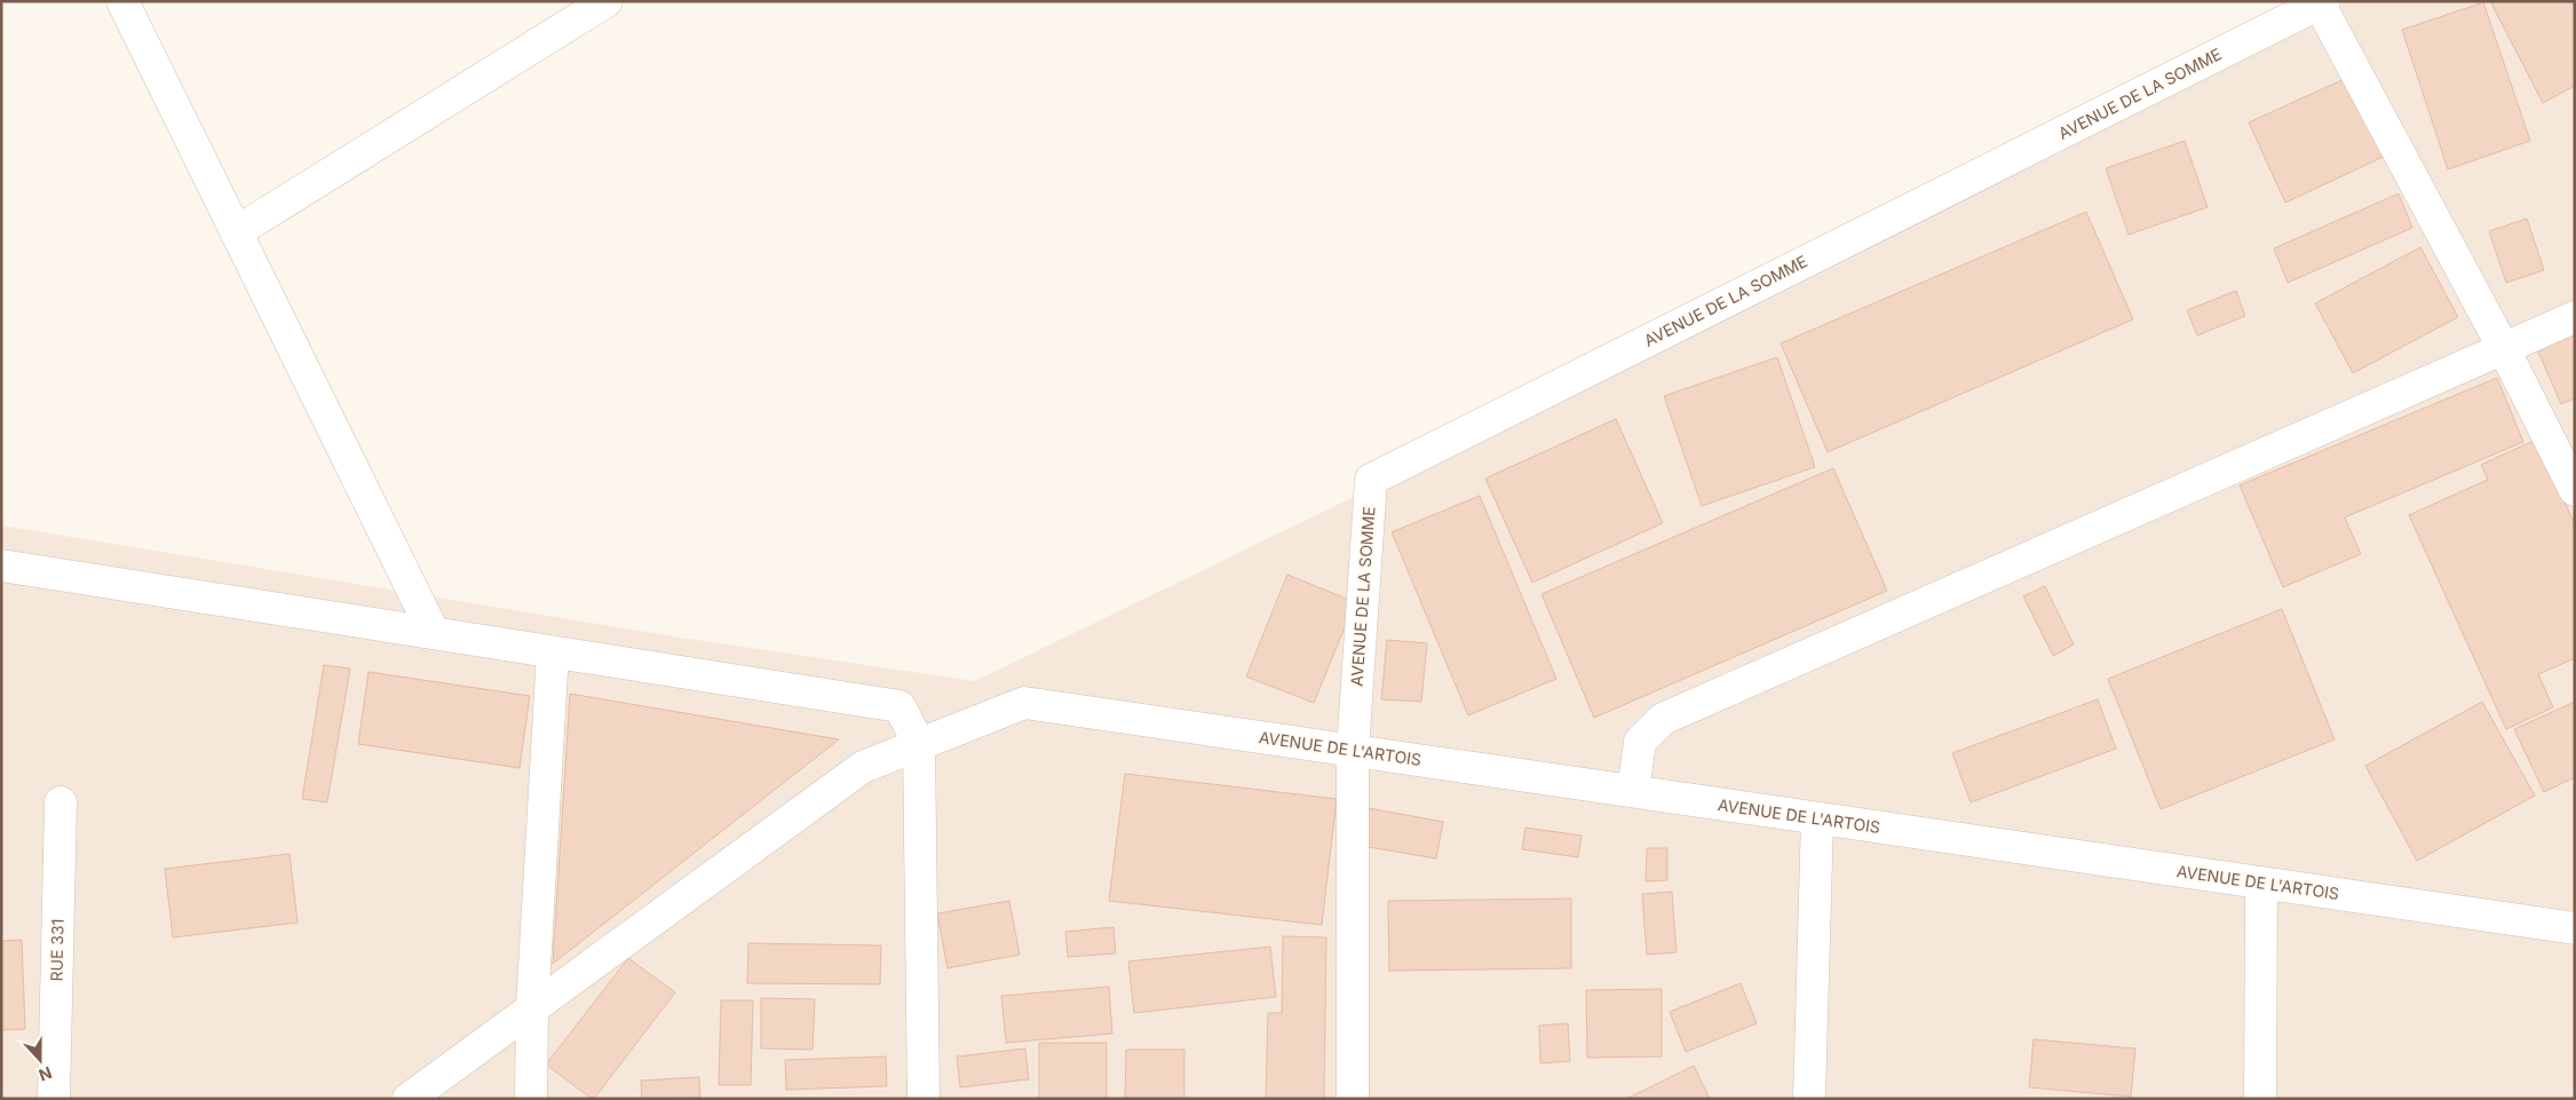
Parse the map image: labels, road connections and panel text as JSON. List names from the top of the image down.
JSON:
{
  "streets": {
    "street": ["AVENUE DE LA SOMME", "AVENUE DE L'ARTOIS", "RUE 331"]
  },
  "crossings": [
    ["AVENUE DE LA SOMME", "AVENUE DE L'ARTOIS"]
  ],
  "north": "bottom"
}
